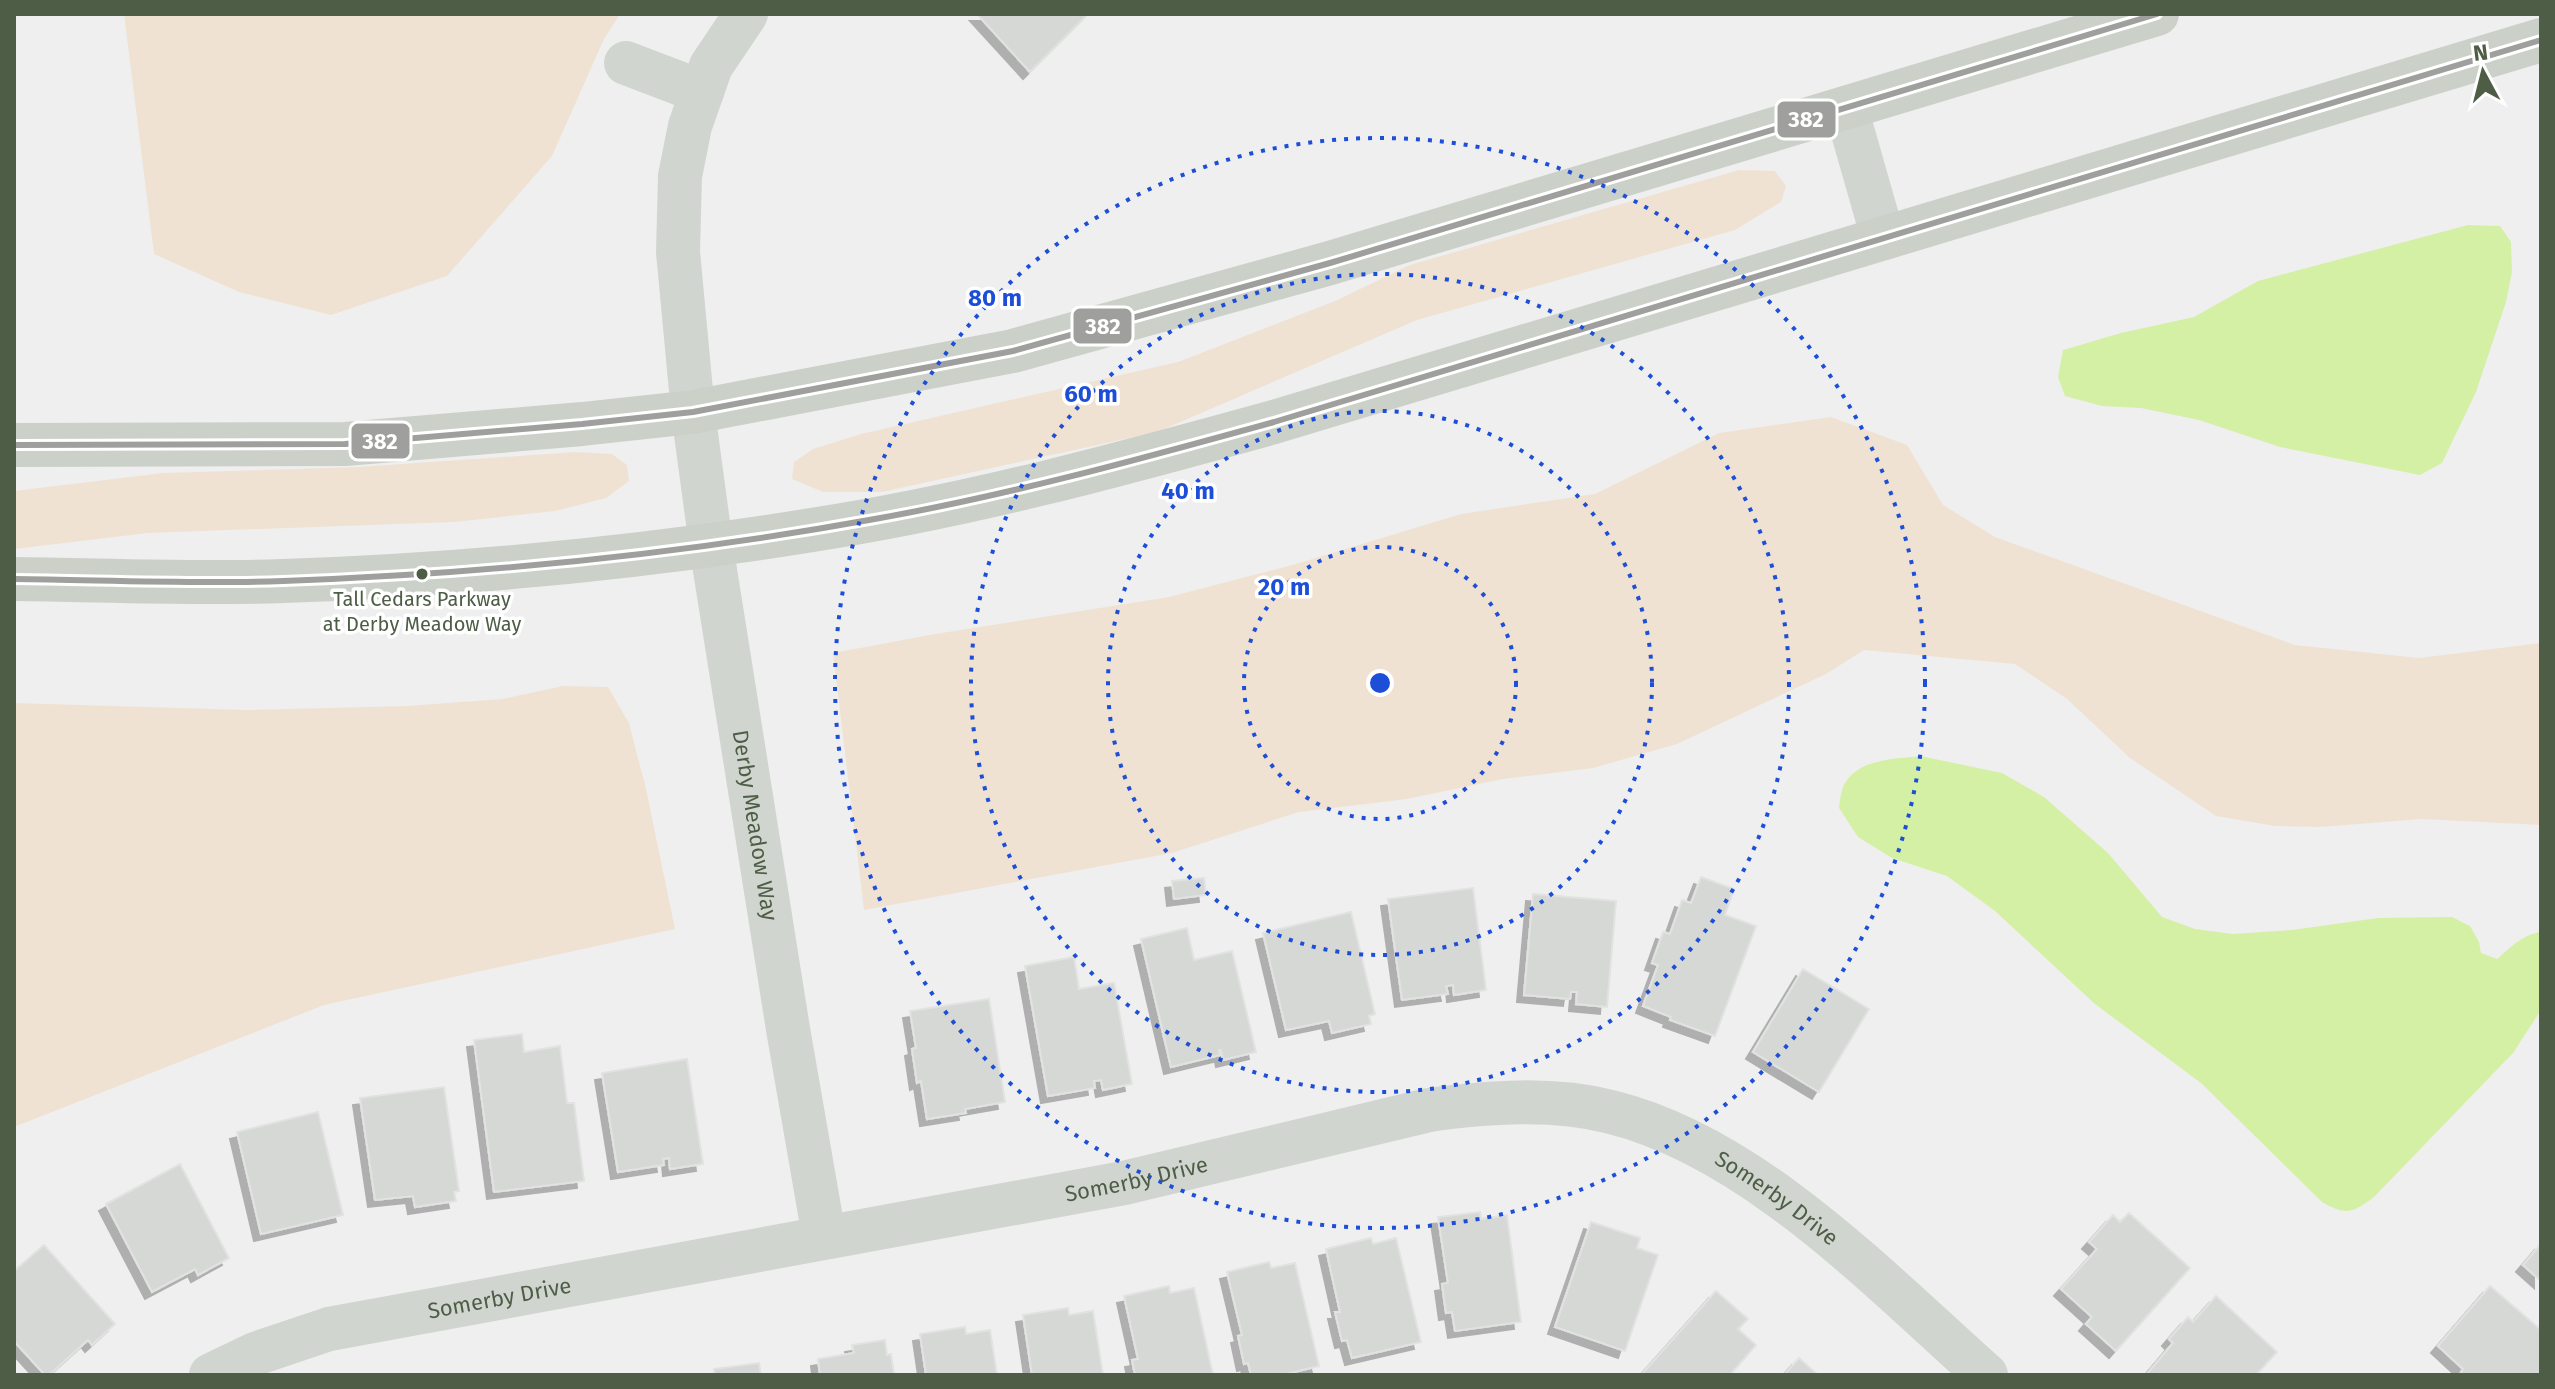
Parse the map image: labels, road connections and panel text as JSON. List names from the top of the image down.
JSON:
{
  "streets": {
    "street": ["Derby Meadow Way", "Somerby Drive"]
  },
  "crossings": [
    ["Derby Meadow Way", "Somerby Drive"]
  ],
  "places": ["Tall Cedars Parkway at Derby Meadow Way"],
  "lines": ["transit line 382"],
  "north": "top",
  "rings": [
    "80 m",
    "60 m",
    "40 m",
    "20 m"
  ]
}
